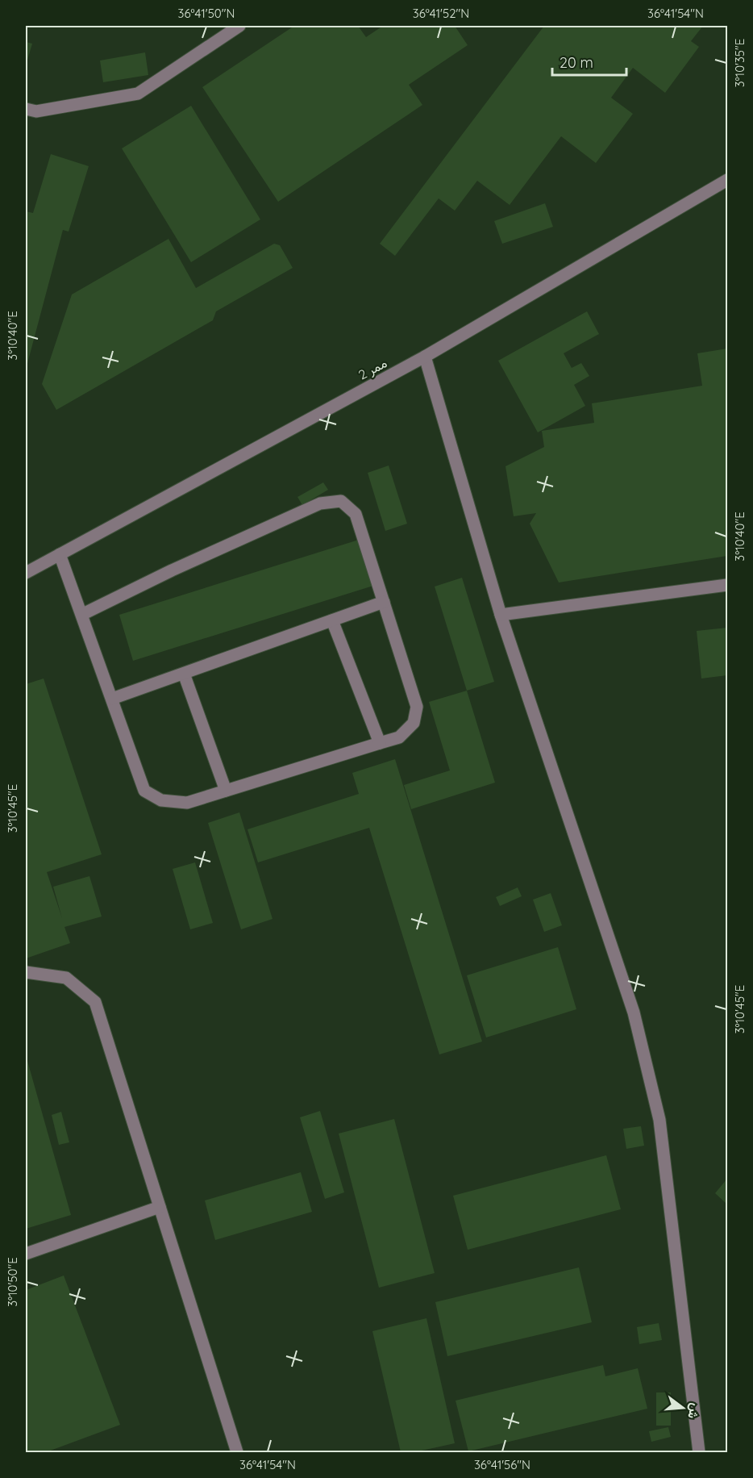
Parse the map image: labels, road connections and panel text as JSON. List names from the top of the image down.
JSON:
{
  "streets": {
    "lane": ["ممر 2"]
  },
  "scale_bar": "20 m",
  "north": "right",
  "coordinates": [
    "36°41'50\"N",
    "36°41'52\"N",
    "36°41'54\"N",
    "3°10'35\"E",
    "3°10'40\"E",
    "3°10'45\"E",
    "3°10'50\"E",
    "36°41'56\"N"
  ]
}
